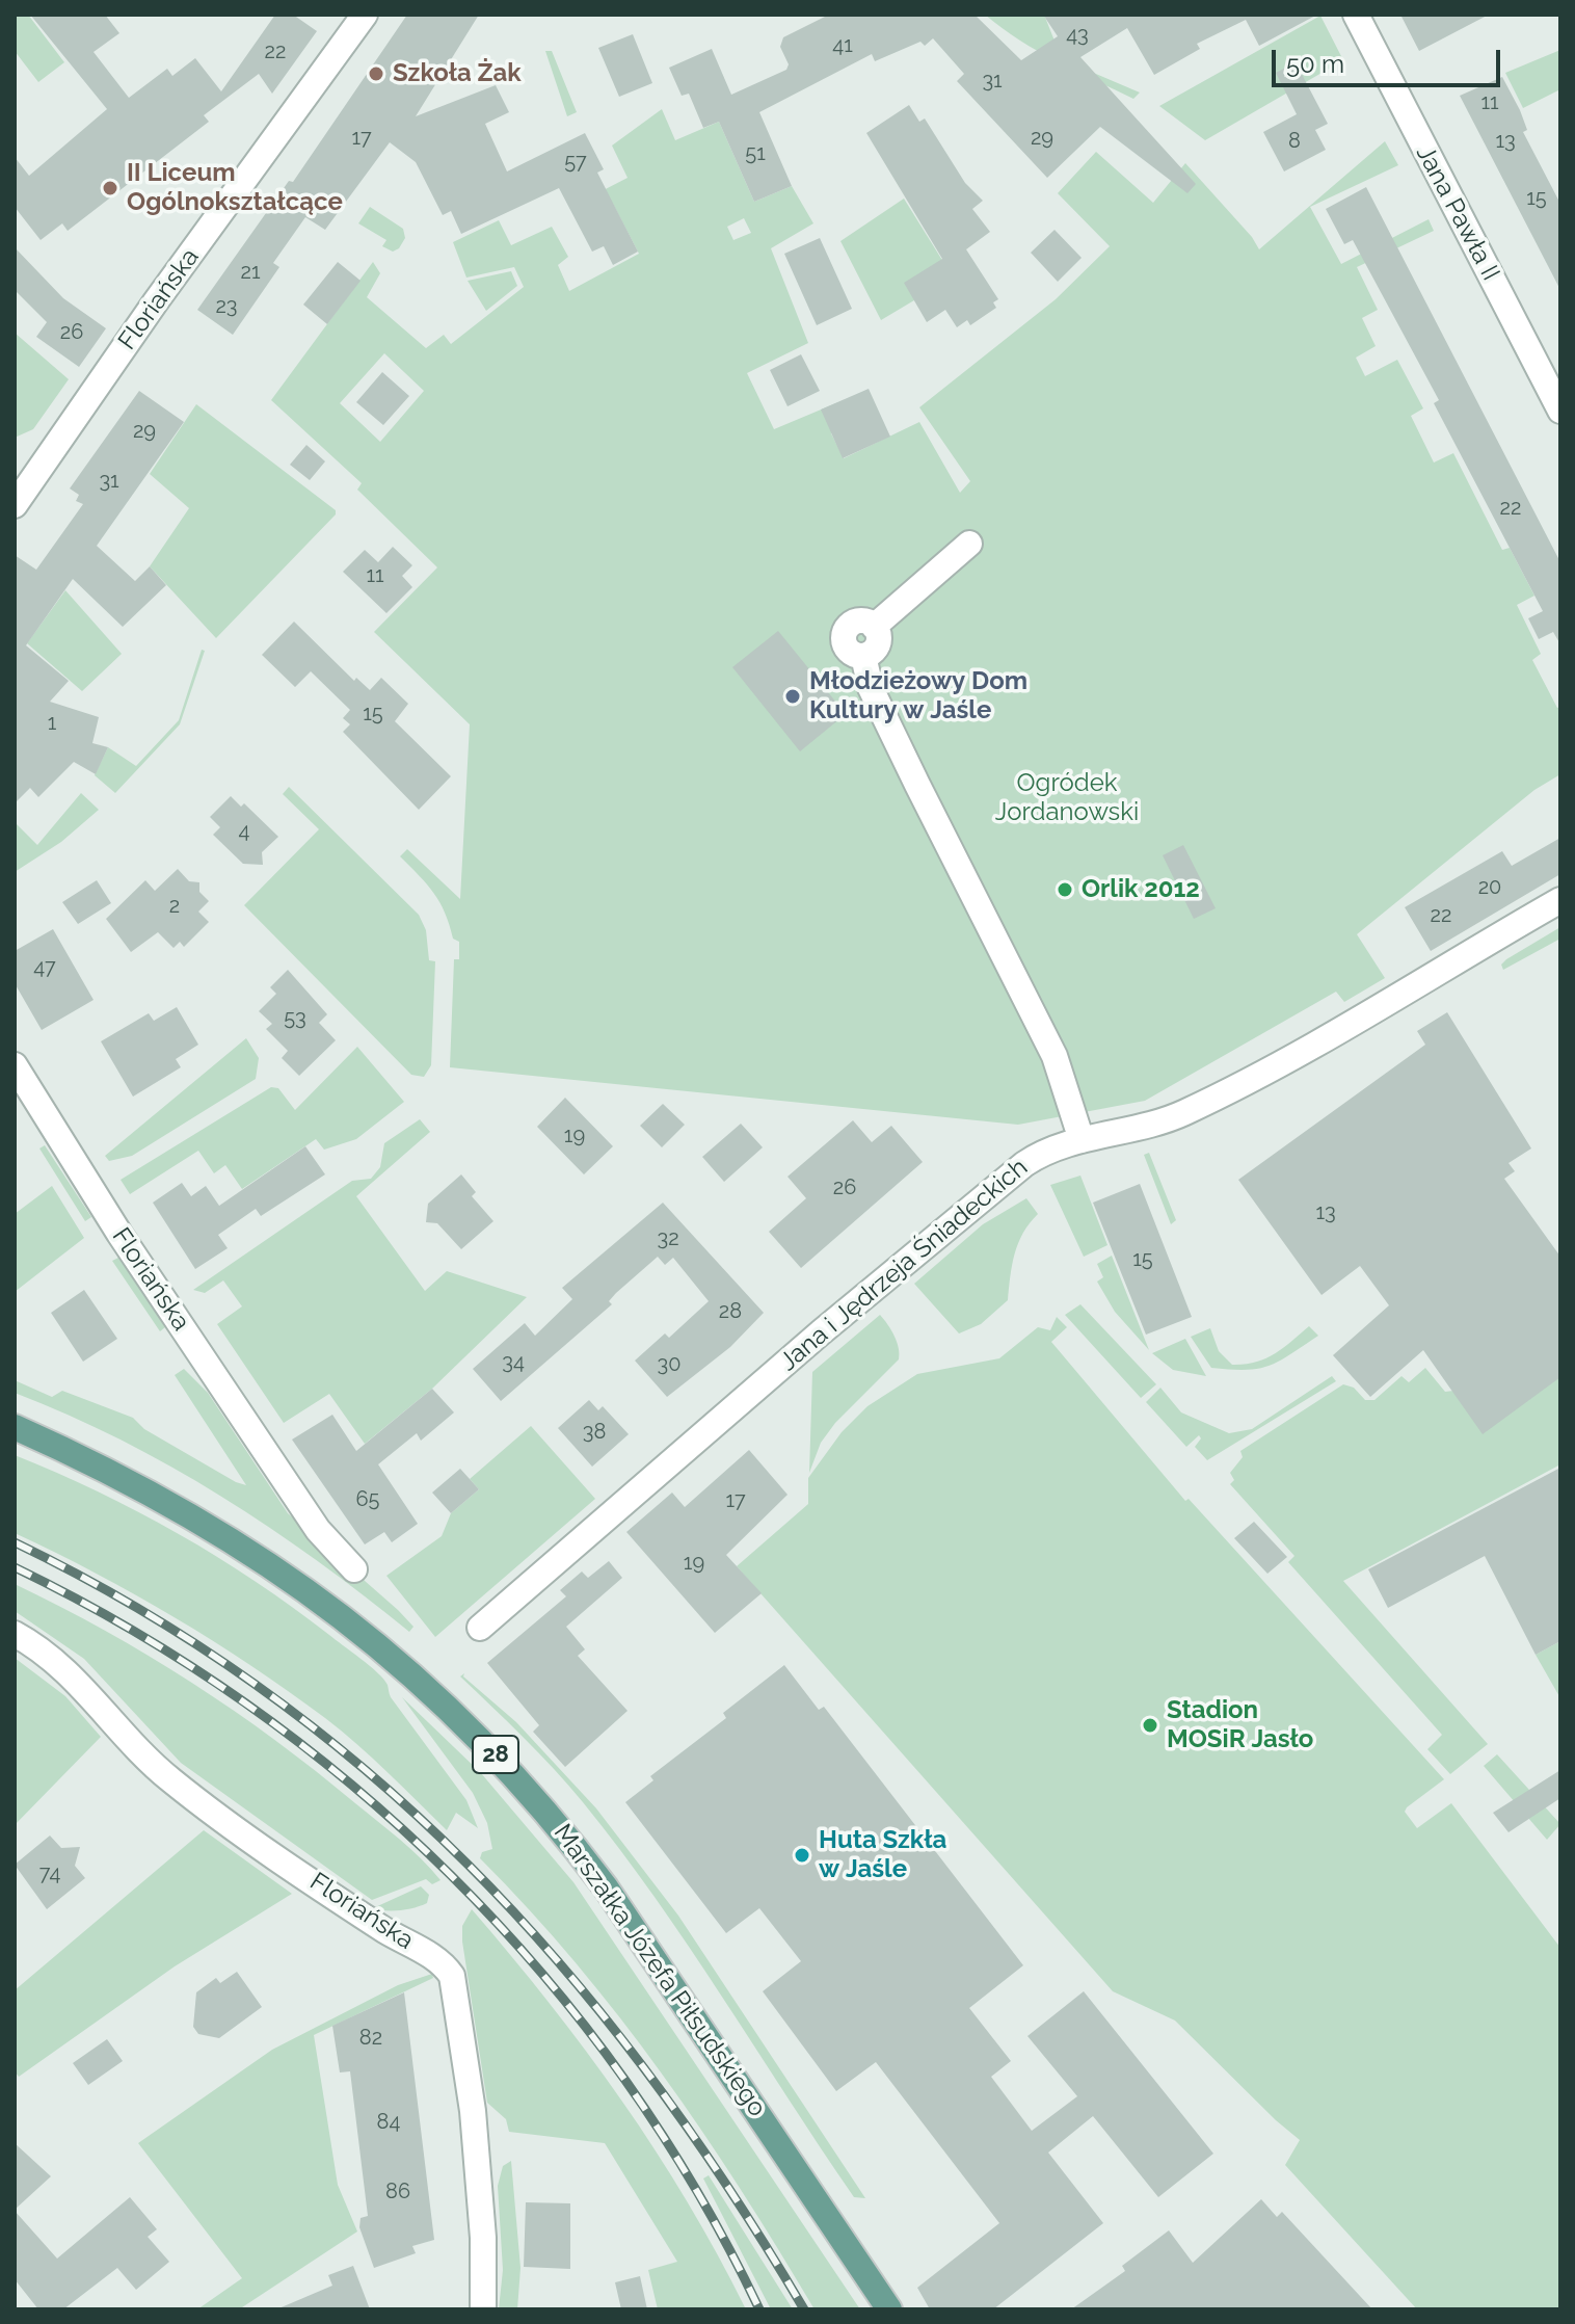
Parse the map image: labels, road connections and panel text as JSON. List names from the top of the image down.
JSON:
{
  "streets": {
    "main road": ["28", "Marszałka Józefa Piłsudskiego"],
    "street": ["Jana Pawła II", "Floriańska", "Jana i Jędrzeja Śniadeckich"]
  },
  "parks": ["Ogródek Jordanowski"],
  "places": [
    "Szkoła Żak",
    "II Liceum Ogólnokształcące",
    "Młodzieżowy Dom Kultury w Jaśle",
    "Orlik 2012",
    "Stadion MOSiR Jasło",
    "Huta Szkła w Jaśle"
  ],
  "house_numbers": [
    "43",
    "41",
    "22",
    "31",
    "11",
    "17",
    "29",
    "8",
    "13",
    "51",
    "57",
    "15",
    "21",
    "23",
    "26",
    "29",
    "31",
    "22",
    "11",
    "15",
    "1",
    "4",
    "20",
    "2",
    "22",
    "47",
    "53",
    "19",
    "26",
    "13",
    "32",
    "15",
    "28",
    "34",
    "30",
    "38",
    "65",
    "17",
    "19",
    "74",
    "82",
    "84",
    "86"
  ],
  "scale_bar": "50 m"
}
